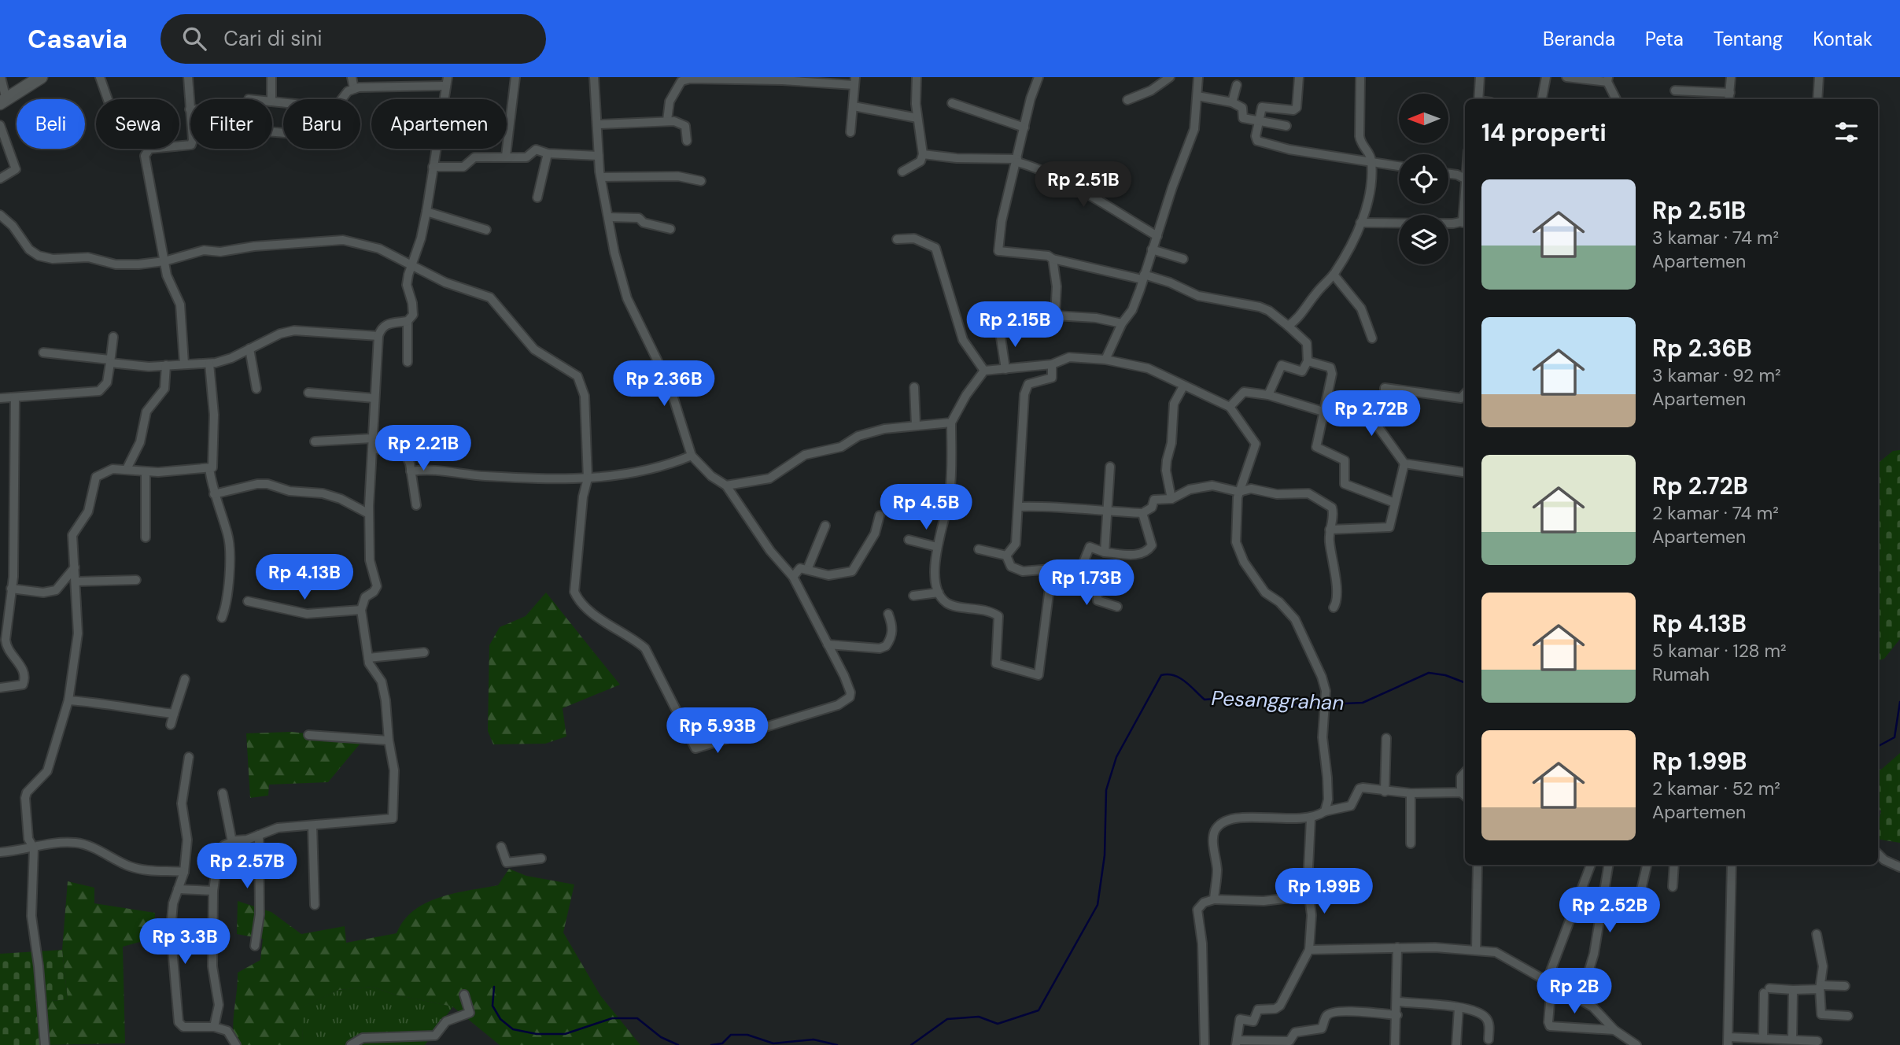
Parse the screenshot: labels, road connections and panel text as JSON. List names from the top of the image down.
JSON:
{
  "water": ["Pesanggrahan"],
  "north": "left",
  "page": {
    "header": "Casavia",
    "search": "Cari di sini",
    "nav": [
      "Beranda",
      "Peta",
      "Tentang",
      "Kontak"
    ],
    "chip": [
      "Beli",
      "Sewa",
      "Filter",
      "Baru",
      "Apartemen"
    ],
    "heading": "14 properti",
    "price": [
      "Rp 2.51B",
      "Rp 2.15B",
      "Rp 2.36B",
      "Rp 2.72B",
      "Rp 2.21B",
      "Rp 4.5B",
      "Rp 4.13B",
      "Rp 1.73B",
      "Rp 5.93B",
      "Rp 2.57B",
      "Rp 1.99B",
      "Rp 2.52B",
      "Rp 3.3B",
      "Rp 2B"
    ],
    "list": [
      {
        "name": "Rp 2.51B",
        "note": "3 kamar · 74 m² · Apartemen"
      },
      {
        "name": "Rp 2.36B",
        "note": "3 kamar · 92 m² · Apartemen"
      },
      {
        "name": "Rp 2.72B",
        "note": "2 kamar · 74 m² · Apartemen"
      },
      {
        "name": "Rp 4.13B",
        "note": "5 kamar · 128 m² · Rumah"
      },
      {
        "name": "Rp 1.99B",
        "note": "2 kamar · 52 m² · Apartemen"
      }
    ]
  }
}
